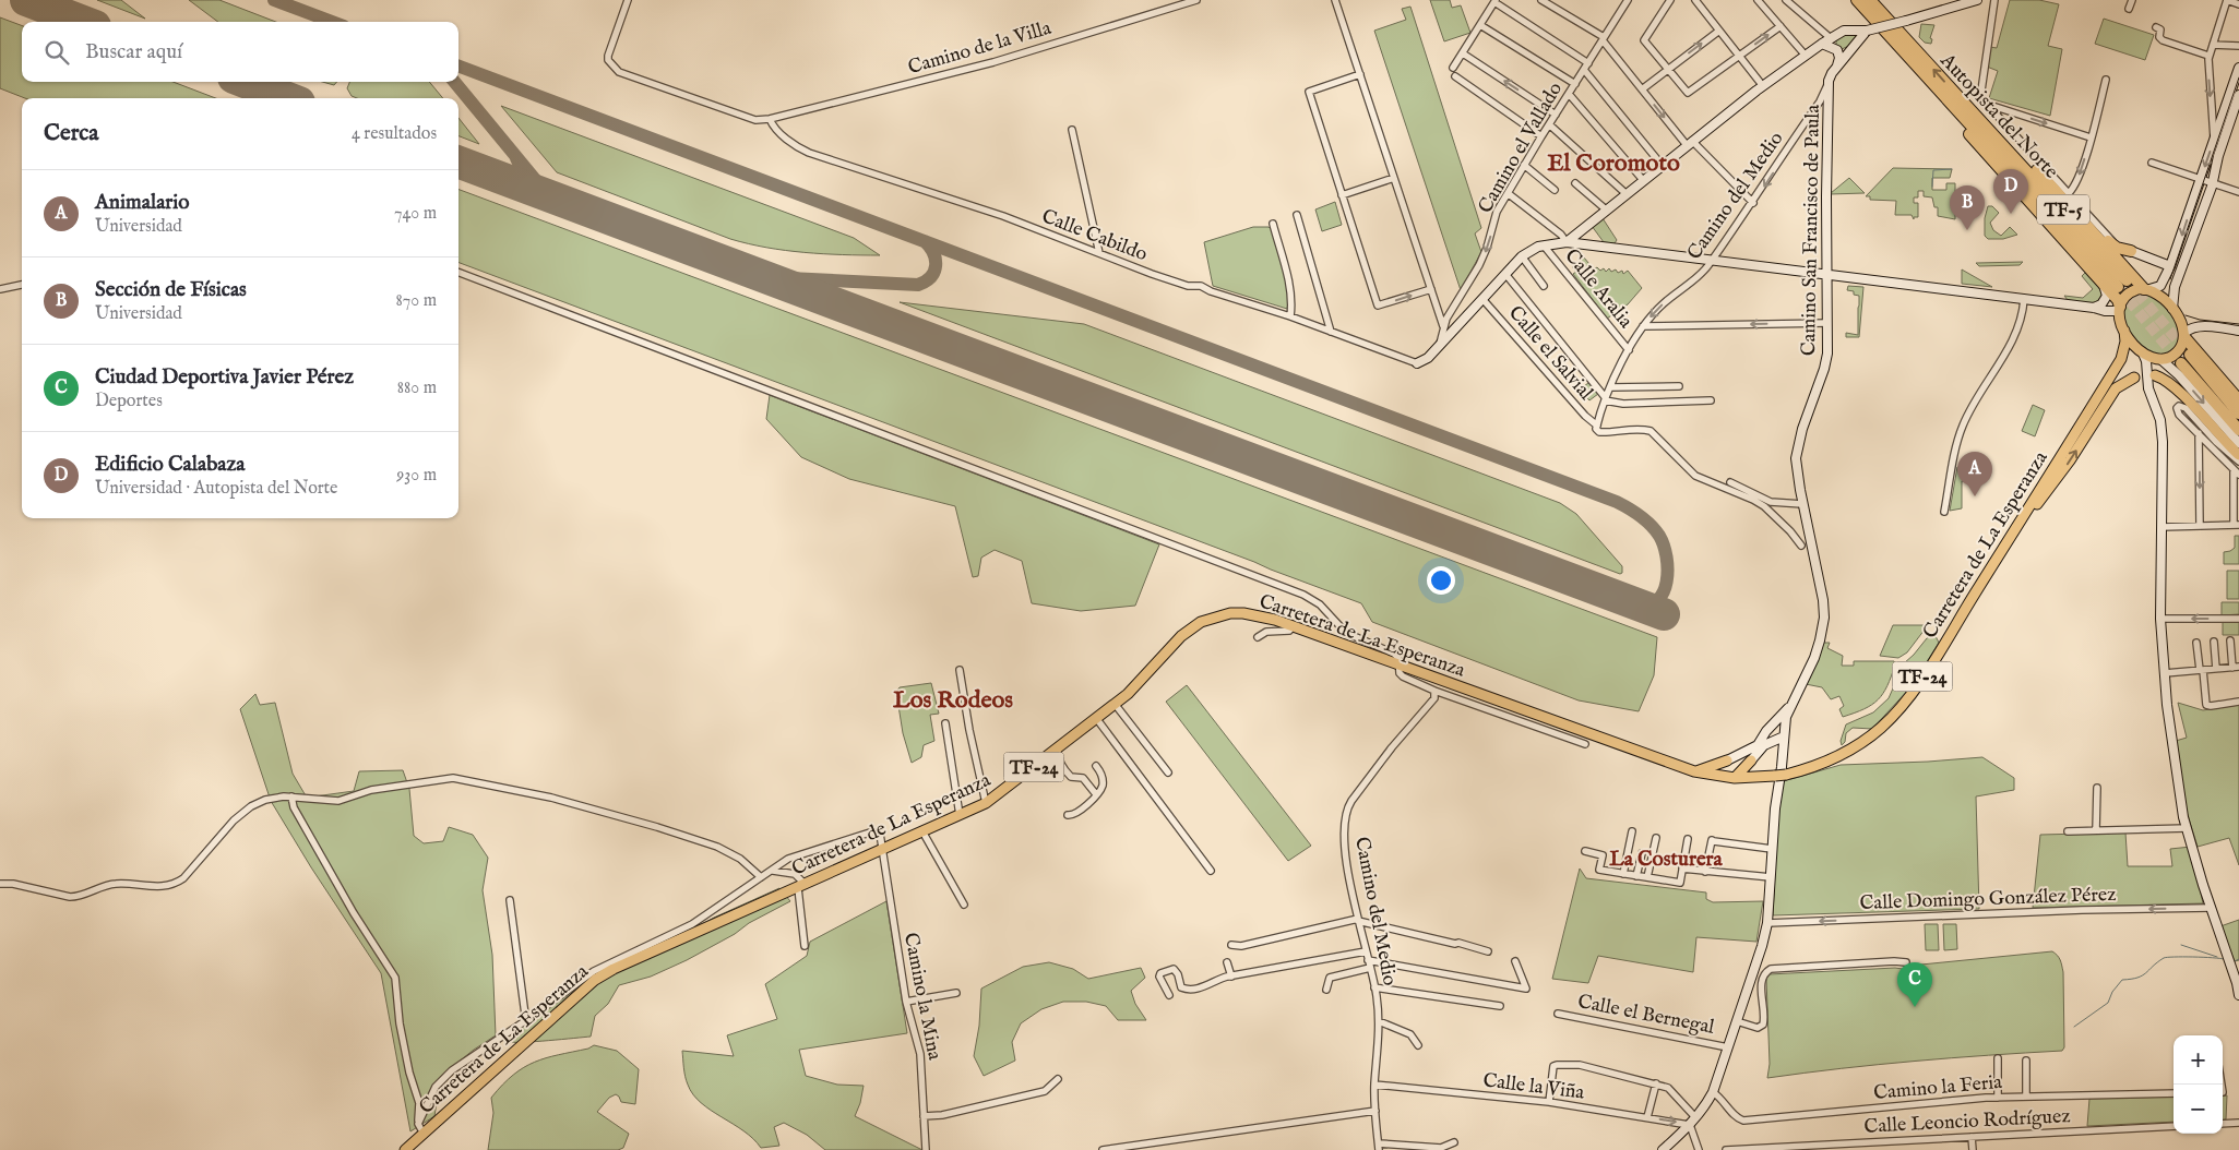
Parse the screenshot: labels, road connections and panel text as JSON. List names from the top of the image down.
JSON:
{
  "streets": {
    "highway": ["Autopista del Norte", "TF-5"],
    "main road": ["Camino San Francisco de Paula", "Carretera de La Esperanza", "TF-24"],
    "street": [
      "Camino de la Villa",
      "Camino el Vallado",
      "Camino del Medio",
      "Calle Cabildo",
      "Calle Aralia",
      "Calle el Salvial",
      "Calle Domingo González Pérez",
      "Camino la Mina",
      "Calle el Bernegal",
      "Calle la Viña",
      "Camino la Feria",
      "Calle Leoncio Rodríguez"
    ]
  },
  "crossings": [
    ["Camino de la Villa", "Calle Cabildo"],
    ["Camino del Medio", "Camino San Francisco de Paula"],
    ["Camino del Medio", "Calle Aralia"],
    ["Camino del Medio", "Calle el Salvial"],
    ["Camino del Medio", "Calle la Viña"],
    ["Camino San Francisco de Paula", "Calle Domingo González Pérez"],
    ["Camino San Francisco de Paula", "Calle el Bernegal"],
    ["Camino San Francisco de Paula", "Calle la Viña"],
    ["Camino San Francisco de Paula", "Camino la Feria"],
    ["Carretera de La Esperanza", "Camino la Mina"]
  ],
  "one_way": ["Camino el Vallado", "Calle Domingo González Pérez"],
  "districts": ["El Coromoto", "Los Rodeos", "La Costurera"],
  "page": {
    "search": "Buscar aquí",
    "heading": ["Cerca", "4 resultados"],
    "pins": [
      "D",
      "B",
      "A",
      "C"
    ],
    "list": [
      {
        "mark": "A",
        "name": "Animalario",
        "note": "Universidad",
        "value": "740 m"
      },
      {
        "mark": "B",
        "name": "Sección de Físicas",
        "note": "Universidad",
        "value": "870 m"
      },
      {
        "mark": "C",
        "name": "Ciudad Deportiva Javier Pérez",
        "note": "Deportes",
        "value": "880 m"
      },
      {
        "mark": "D",
        "name": "Edificio Calabaza",
        "note": "Universidad · Autopista del Norte",
        "value": "930 m"
      }
    ],
    "map_buttons": ["+", "−"]
  }
}
